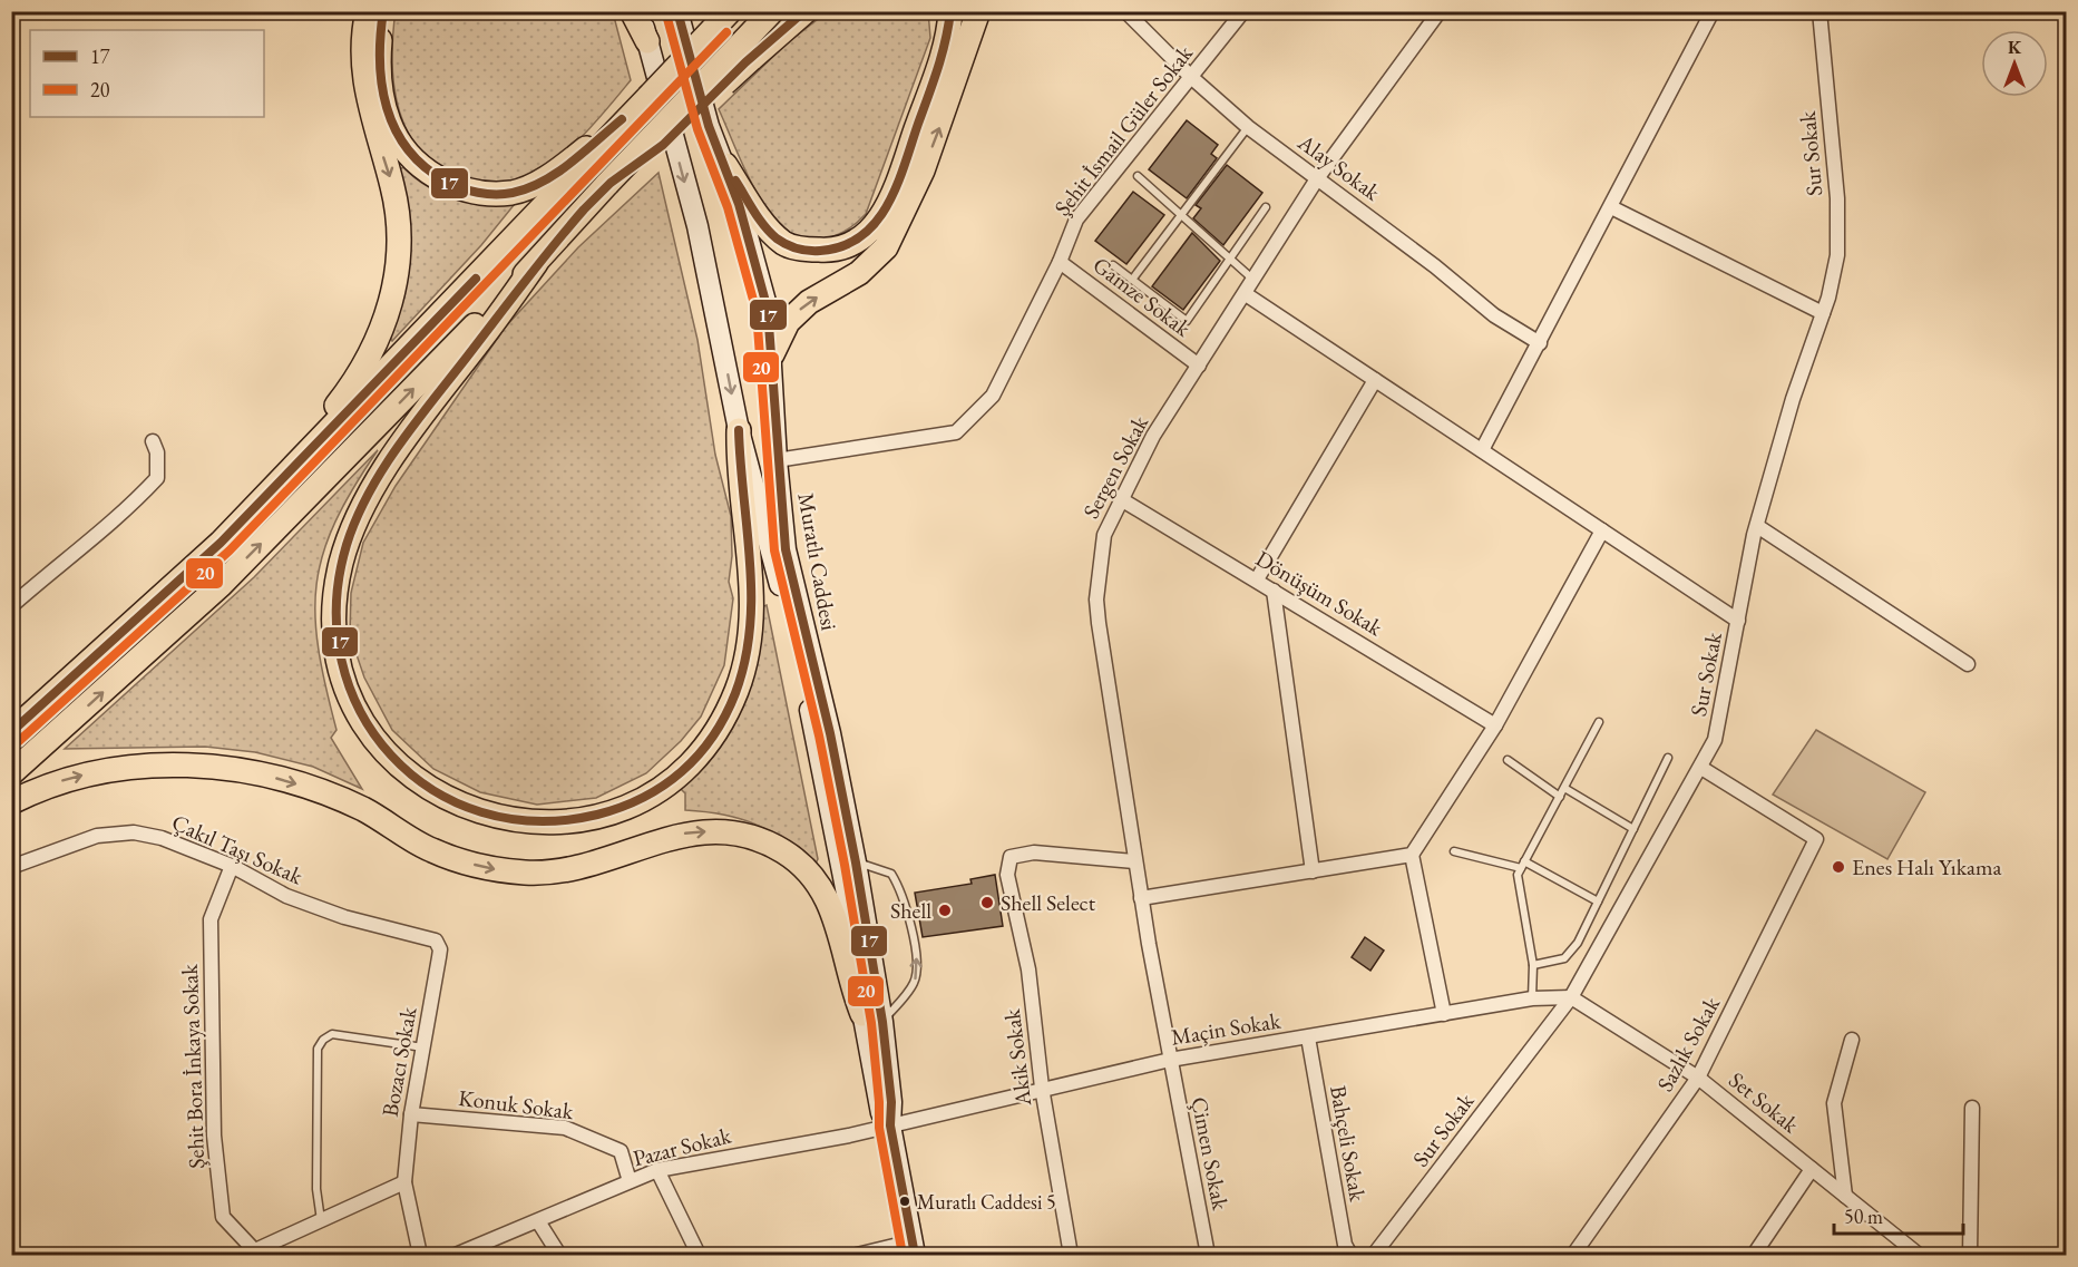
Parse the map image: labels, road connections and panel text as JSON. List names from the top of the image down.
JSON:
{
  "streets": {
    "main road": ["Muratlı Caddesi"],
    "street": [
      "Şehit İsmail Güler Sokak",
      "Sur Sokak",
      "Alay Sokak",
      "Gamze Sokak",
      "Sergen Sokak",
      "Dönüşüm Sokak",
      "Çakıl Taşı Sokak",
      "Maçin Sokak",
      "Sazlık Sokak",
      "Akik Sokak",
      "Bozacı Sokak",
      "Şehit Bora İnkaya Sokak",
      "Set Sokak",
      "Konuk Sokak",
      "Bahçeli Sokak",
      "Pazar Sokak",
      "Çimen Sokak"
    ]
  },
  "crossings": [
    ["Şehit İsmail Güler Sokak", "Alay Sokak"],
    ["Şehit İsmail Güler Sokak", "Gamze Sokak"],
    ["Şehit İsmail Güler Sokak", "Muratlı Caddesi"],
    ["Sur Sokak", "Maçin Sokak"],
    ["Sur Sokak", "Sazlık Sokak"],
    ["Sur Sokak", "Set Sokak"],
    ["Alay Sokak", "Sergen Sokak"],
    ["Gamze Sokak", "Sergen Sokak"],
    ["Sergen Sokak", "Dönüşüm Sokak"],
    ["Sergen Sokak", "Maçin Sokak"],
    ["Sergen Sokak", "Akik Sokak"],
    ["Sergen Sokak", "Çimen Sokak"],
    ["Muratlı Caddesi", "Maçin Sokak"],
    ["Muratlı Caddesi", "Pazar Sokak"],
    ["Çakıl Taşı Sokak", "Bozacı Sokak"],
    ["Çakıl Taşı Sokak", "Şehit Bora İnkaya Sokak"],
    ["Maçin Sokak", "Akik Sokak"],
    ["Maçin Sokak", "Set Sokak"],
    ["Maçin Sokak", "Bahçeli Sokak"],
    ["Maçin Sokak", "Pazar Sokak"],
    ["Maçin Sokak", "Çimen Sokak"],
    ["Sazlık Sokak", "Set Sokak"],
    ["Bozacı Sokak", "Konuk Sokak"],
    ["Konuk Sokak", "Pazar Sokak"]
  ],
  "places": [
    "Enes Halı Yıkama",
    "Shell Select",
    "Shell",
    "Muratlı Caddesi 5"
  ],
  "lines": ["transit line 17", "transit line 20"],
  "legend": ["17", "20"],
  "scale_bar": "50 m",
  "north": "top"
}
